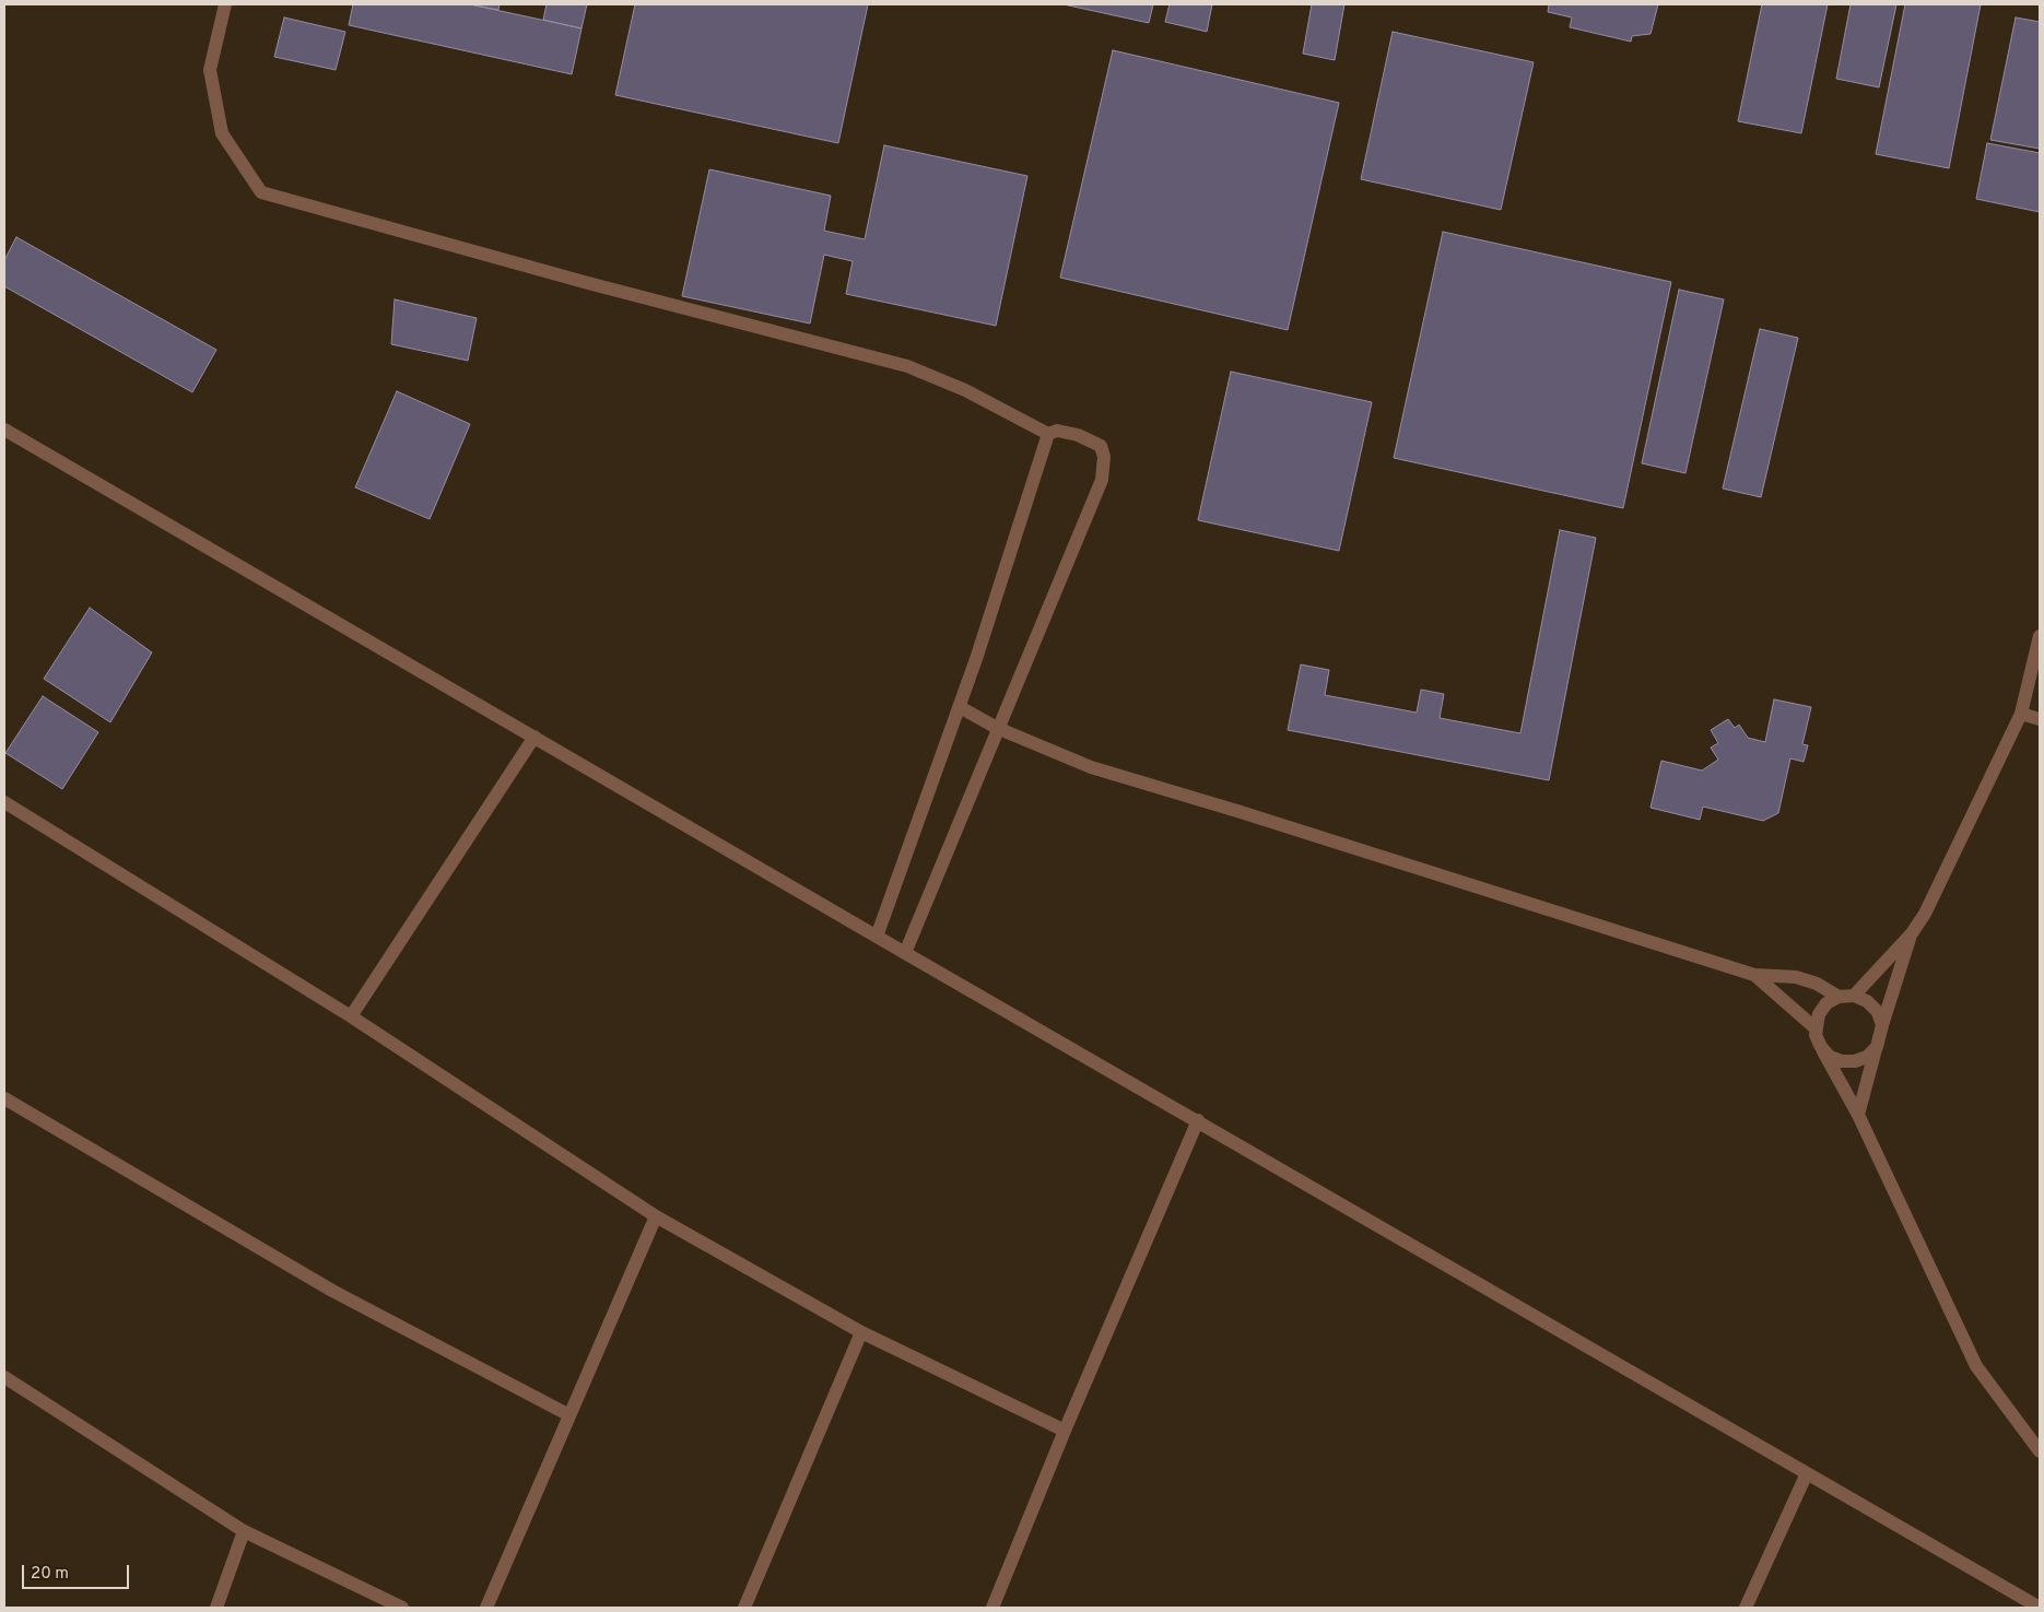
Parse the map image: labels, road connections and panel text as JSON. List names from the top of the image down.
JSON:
{
  "scale_bar": "20 m"
}
